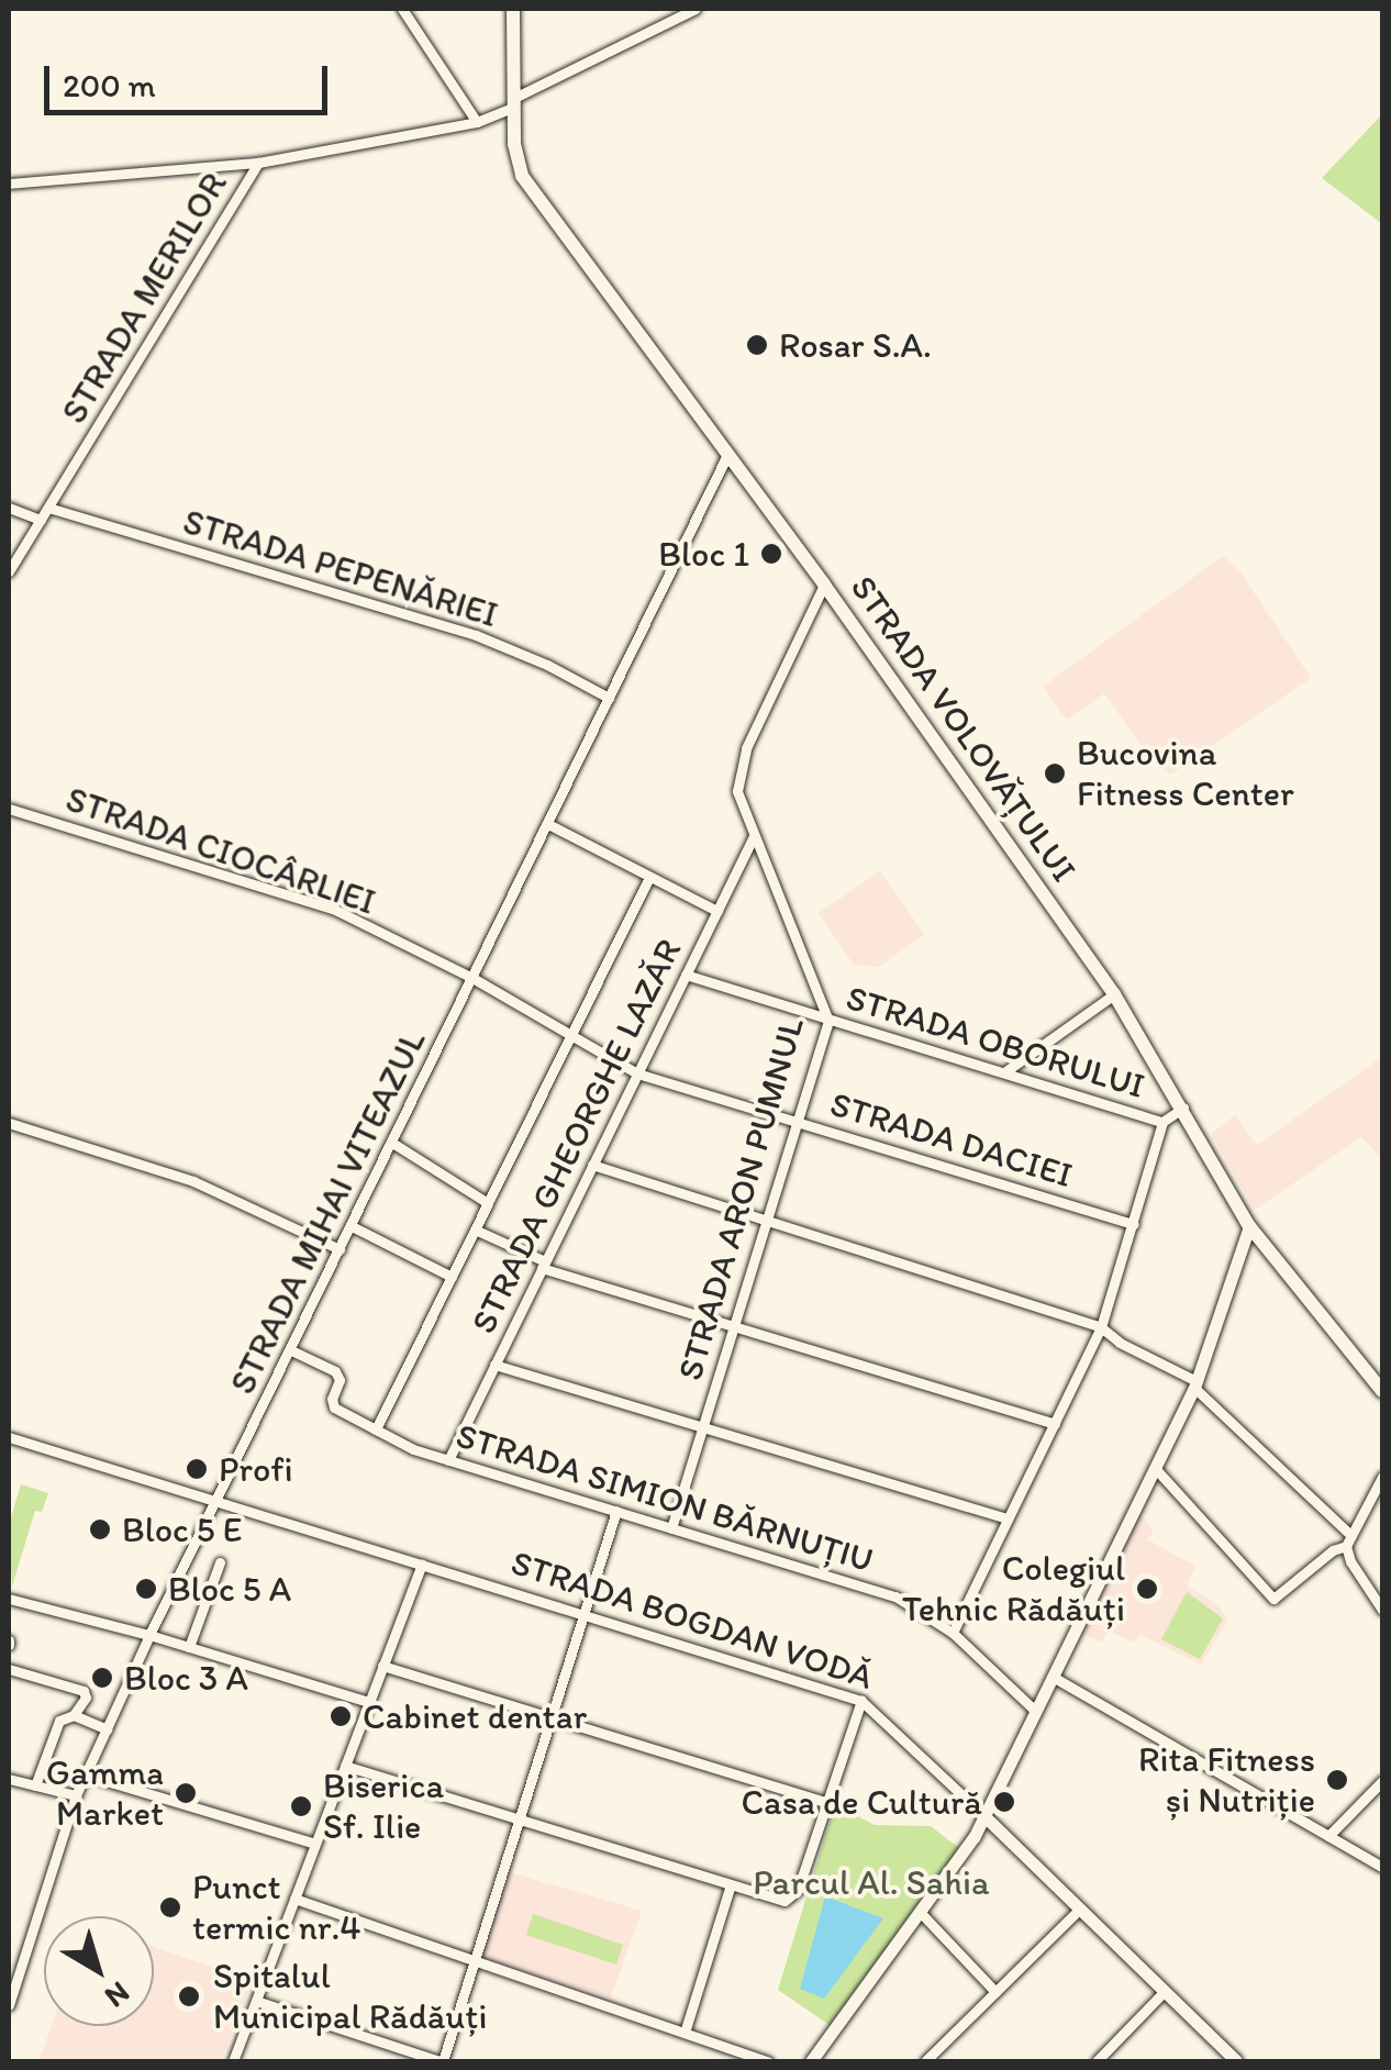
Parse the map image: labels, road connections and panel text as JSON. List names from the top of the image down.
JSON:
{
  "streets": {
    "main road": ["STRADA VOLOVĂȚULUI"],
    "street": [
      "STRADA MERILOR",
      "STRADA PEPENĂRIEI",
      "STRADA CIOCÂRLIEI",
      "STRADA OBORULUI",
      "STRADA GHEORGHE LAZĂR",
      "STRADA DACIEI",
      "STRADA ARON PUMNUL",
      "STRADA MIHAI VITEAZUL",
      "STRADA SIMION BĂRNUȚIU",
      "STRADA BOGDAN VODĂ"
    ]
  },
  "crossings": [
    ["STRADA MERILOR", "STRADA PEPENĂRIEI"],
    ["STRADA MERILOR", "STRADA VOLOVĂȚULUI"],
    ["STRADA PEPENĂRIEI", "STRADA MIHAI VITEAZUL"],
    ["STRADA VOLOVĂȚULUI", "STRADA ARON PUMNUL"],
    ["STRADA VOLOVĂȚULUI", "STRADA MIHAI VITEAZUL"],
    ["STRADA CIOCÂRLIEI", "STRADA DACIEI"],
    ["STRADA CIOCÂRLIEI", "STRADA MIHAI VITEAZUL"],
    ["STRADA OBORULUI", "STRADA GHEORGHE LAZĂR"],
    ["STRADA OBORULUI", "STRADA ARON PUMNUL"],
    ["STRADA GHEORGHE LAZĂR", "STRADA DACIEI"],
    ["STRADA GHEORGHE LAZĂR", "STRADA ARON PUMNUL"],
    ["STRADA GHEORGHE LAZĂR", "STRADA SIMION BĂRNUȚIU"],
    ["STRADA DACIEI", "STRADA ARON PUMNUL"],
    ["STRADA ARON PUMNUL", "STRADA SIMION BĂRNUȚIU"],
    ["STRADA MIHAI VITEAZUL", "STRADA SIMION BĂRNUȚIU"],
    ["STRADA MIHAI VITEAZUL", "STRADA BOGDAN VODĂ"]
  ],
  "parks": ["Parcul Al. Sahia"],
  "places": [
    "Rosar S.A.",
    "Bloc 1",
    "Bucovina Fitness Center",
    "Profi",
    "Bloc 5 E",
    "Bloc 5 A",
    "Colegiul Tehnic Rădăuți",
    "Bloc 3 A",
    "Cabinet dentar",
    "Rita Fitness și Nutriție",
    "Gamma Market",
    "Casa de Cultură",
    "Biserica Sf. Ilie",
    "Punct termic nr.4",
    "Spitalul Municipal Rădăuți"
  ],
  "scale_bar": "200 m",
  "north": "bottom right"
}
